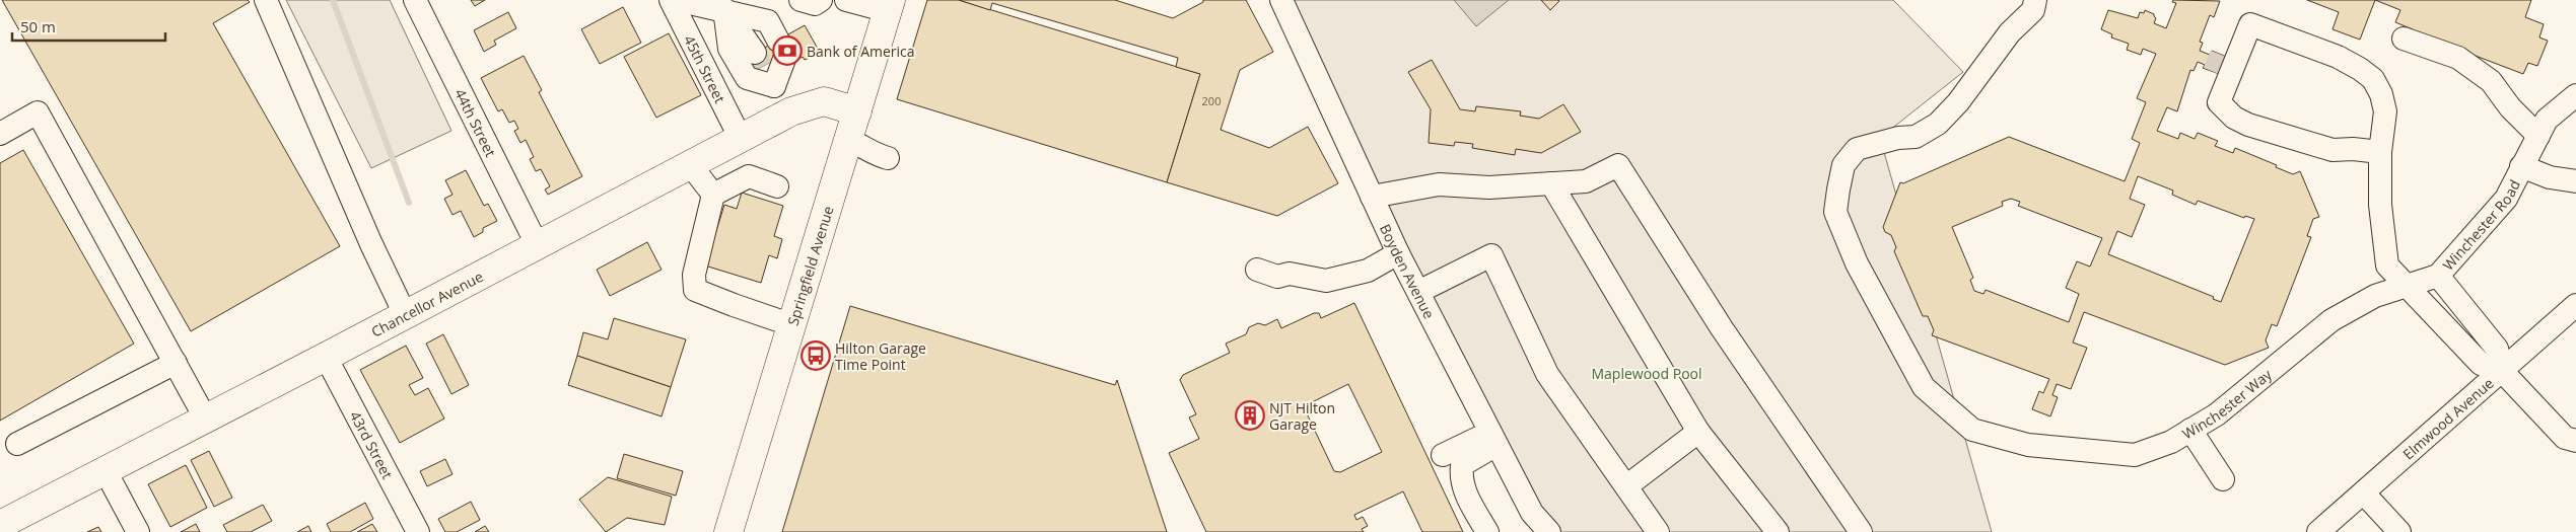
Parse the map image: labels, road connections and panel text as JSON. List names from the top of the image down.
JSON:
{
  "streets": {
    "main road": ["Springfield Avenue", "Chancellor Avenue"],
    "street": [
      "45th Street",
      "44th Street",
      "Winchester Road",
      "Boyden Avenue",
      "Winchester Way",
      "Elmwood Avenue",
      "43rd Street"
    ]
  },
  "crossings": [
    ["45th Street", "Chancellor Avenue"],
    ["44th Street", "Chancellor Avenue"],
    ["Winchester Road", "Winchester Way"],
    ["Winchester Road", "Elmwood Avenue"],
    ["Springfield Avenue", "Chancellor Avenue"],
    ["Chancellor Avenue", "43rd Street"]
  ],
  "parks": ["Maplewood Pool"],
  "places": {
    "bank": ["Bank of America"],
    "bus stop": ["Hilton Garage Time Point"],
    "building": ["NJT Hilton Garage"]
  },
  "house_numbers": ["200"],
  "scale_bar": "50 m"
}
